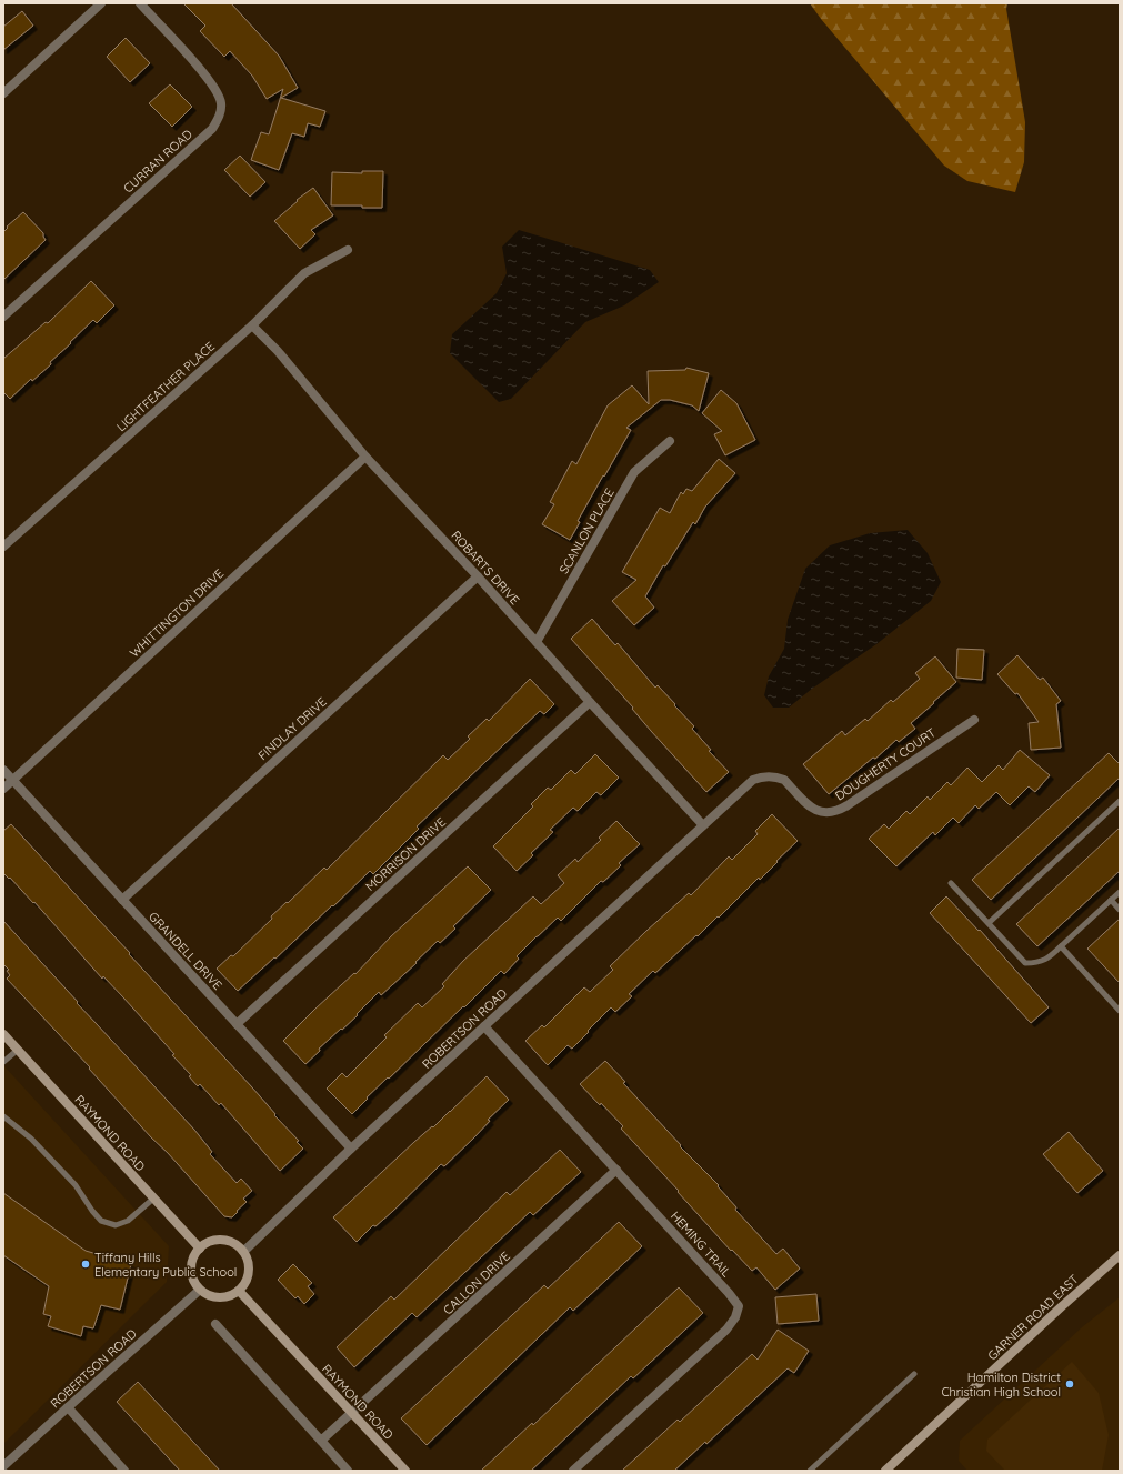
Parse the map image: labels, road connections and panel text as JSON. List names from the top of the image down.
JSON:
{
  "streets": {
    "street": [
      "CURRAN ROAD",
      "LIGHTFEATHER PLACE",
      "SCANLON PLACE",
      "ROBARTS DRIVE",
      "WHITTINGTON DRIVE",
      "FINDLAY DRIVE",
      "DOUGHERTY COURT",
      "MORRISON DRIVE",
      "GRANDELL DRIVE",
      "ROBERTSON ROAD",
      "RAYMOND ROAD",
      "HEMING TRAIL",
      "CALLON DRIVE",
      "GARNER ROAD EAST"
    ]
  },
  "crossings": [
    ["LIGHTFEATHER PLACE", "ROBARTS DRIVE"],
    ["SCANLON PLACE", "ROBARTS DRIVE"],
    ["ROBARTS DRIVE", "WHITTINGTON DRIVE"],
    ["ROBARTS DRIVE", "FINDLAY DRIVE"],
    ["ROBARTS DRIVE", "DOUGHERTY COURT"],
    ["ROBARTS DRIVE", "MORRISON DRIVE"],
    ["ROBARTS DRIVE", "ROBERTSON ROAD"],
    ["WHITTINGTON DRIVE", "GRANDELL DRIVE"],
    ["FINDLAY DRIVE", "GRANDELL DRIVE"],
    ["DOUGHERTY COURT", "ROBERTSON ROAD"],
    ["MORRISON DRIVE", "GRANDELL DRIVE"],
    ["GRANDELL DRIVE", "ROBERTSON ROAD"],
    ["ROBERTSON ROAD", "RAYMOND ROAD"],
    ["ROBERTSON ROAD", "HEMING TRAIL"],
    ["RAYMOND ROAD", "CALLON DRIVE"],
    ["HEMING TRAIL", "CALLON DRIVE"]
  ],
  "places": ["Tiffany Hills Elementary Public School", "Hamilton District Christian High School"]
}
